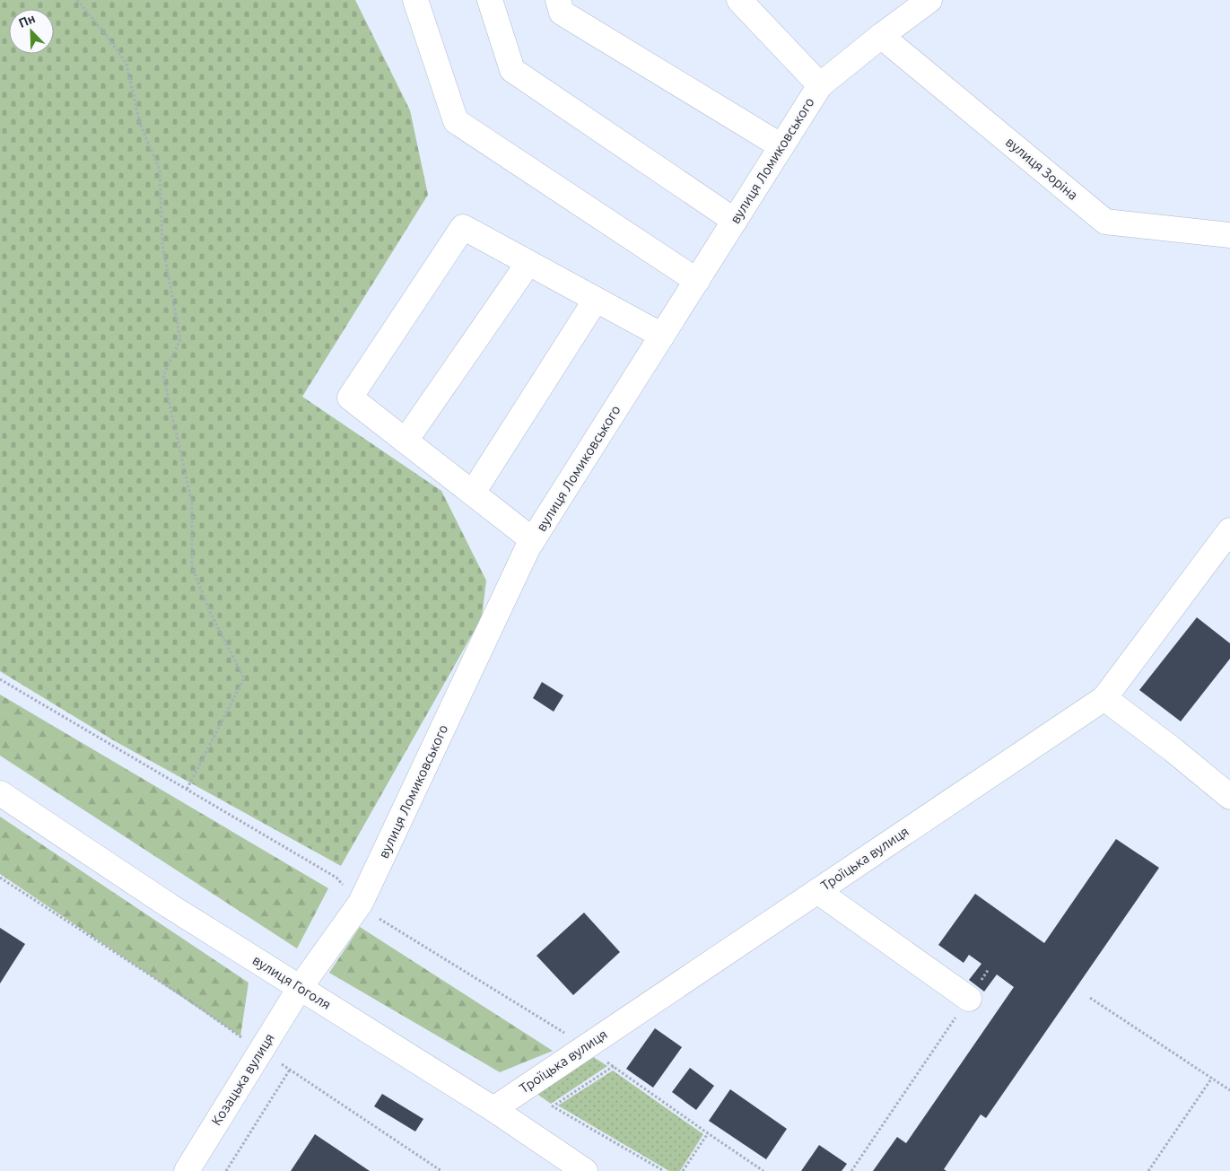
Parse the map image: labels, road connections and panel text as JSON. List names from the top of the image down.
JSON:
{
  "streets": {
    "street": [
      "вулиця Ломиковського",
      "вулиця Зоріна",
      "Троїцька вулиця",
      "вулиця Гоголя",
      "Козацька вулиця"
    ]
  },
  "crossings": [
    ["вулиця Ломиковського", "вулиця Зоріна"],
    ["вулиця Ломиковського", "вулиця Гоголя"],
    ["вулиця Ломиковського", "Козацька вулиця"],
    ["Троїцька вулиця", "вулиця Гоголя"],
    ["вулиця Гоголя", "Козацька вулиця"]
  ],
  "north": "top left"
}
